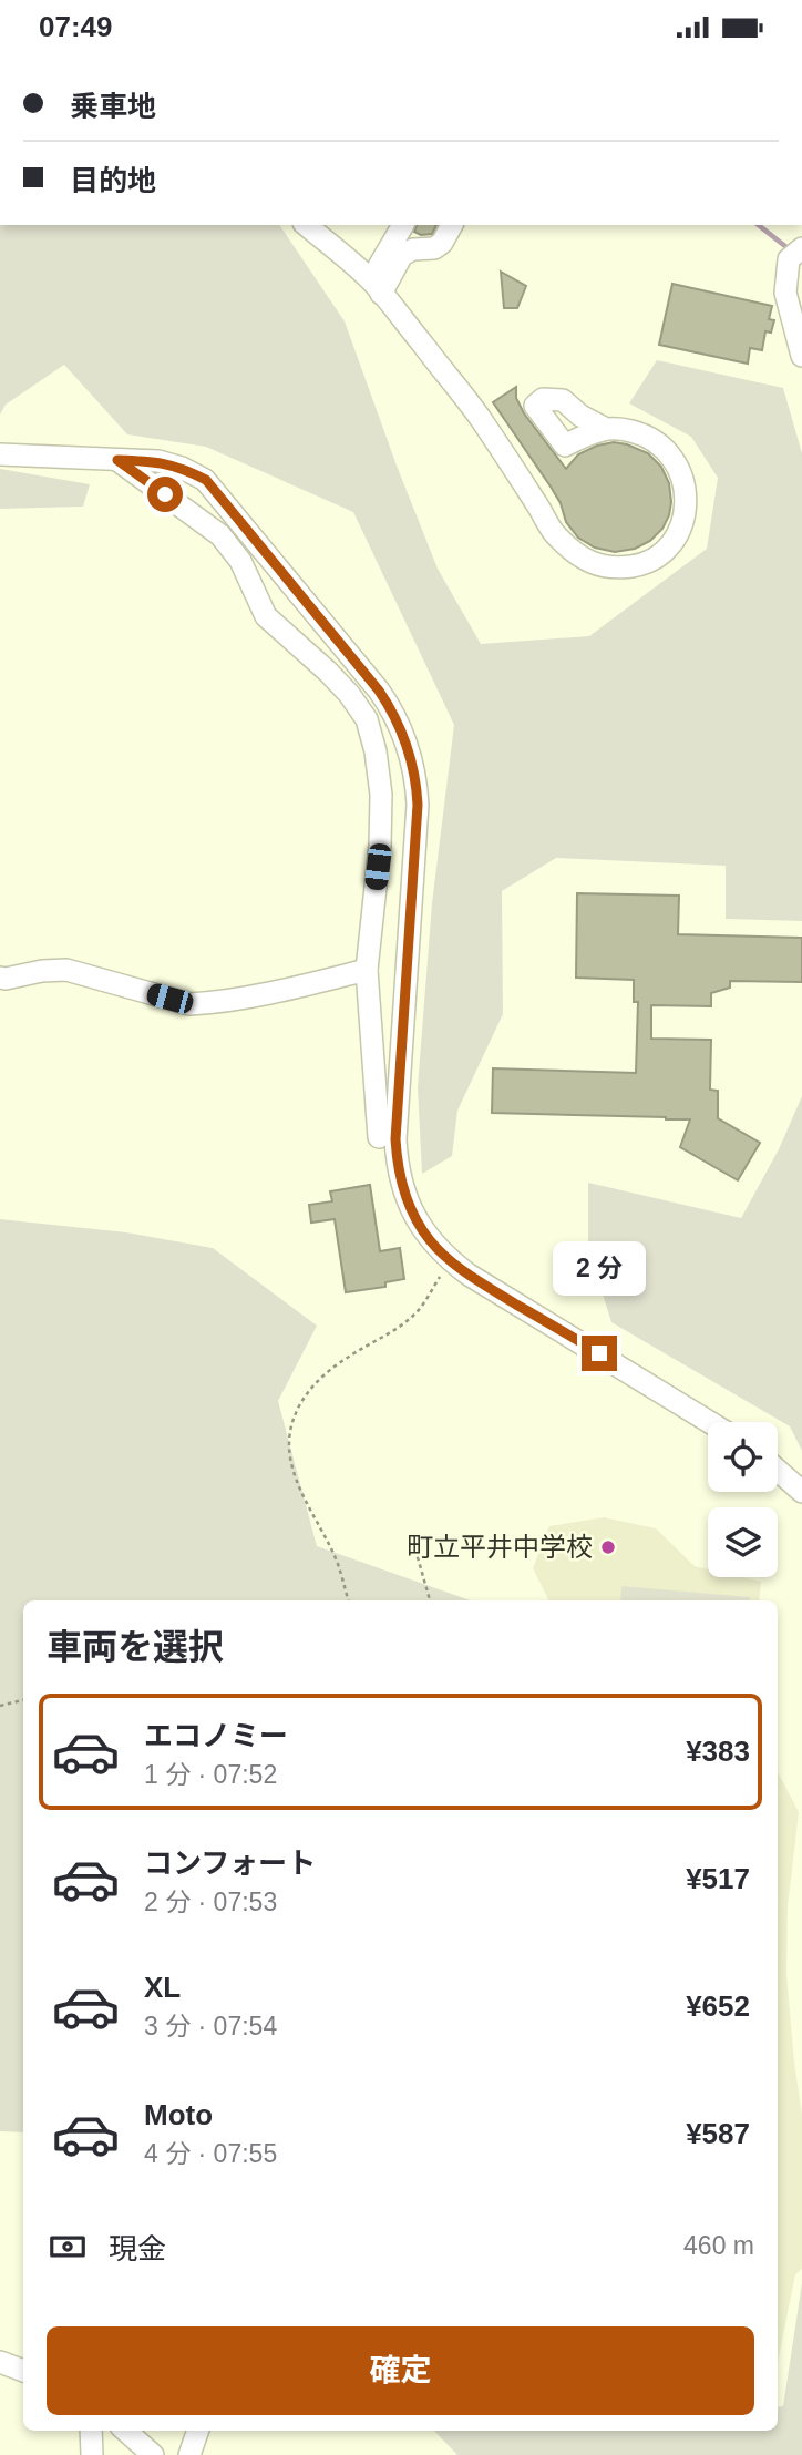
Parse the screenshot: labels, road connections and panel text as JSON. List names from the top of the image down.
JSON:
{
  "places": ["町立平井中学校"],
  "page": {
    "status": "07:49",
    "banner": ["乗車地", "目的地"],
    "bubble": "2 分",
    "heading": "車両を選択",
    "list": [
      {
        "name": "エコノミー",
        "note": "1 分 · 07:52",
        "value": "¥383"
      },
      {
        "name": "コンフォート",
        "note": "2 分 · 07:53",
        "value": "¥517"
      },
      {
        "name": "XL",
        "note": "3 分 · 07:54",
        "value": "¥652"
      },
      {
        "name": "Moto",
        "note": "4 分 · 07:55",
        "value": "¥587"
      }
    ],
    "pay": ["現金", "460 m"],
    "buttons": "確定"
  }
}
